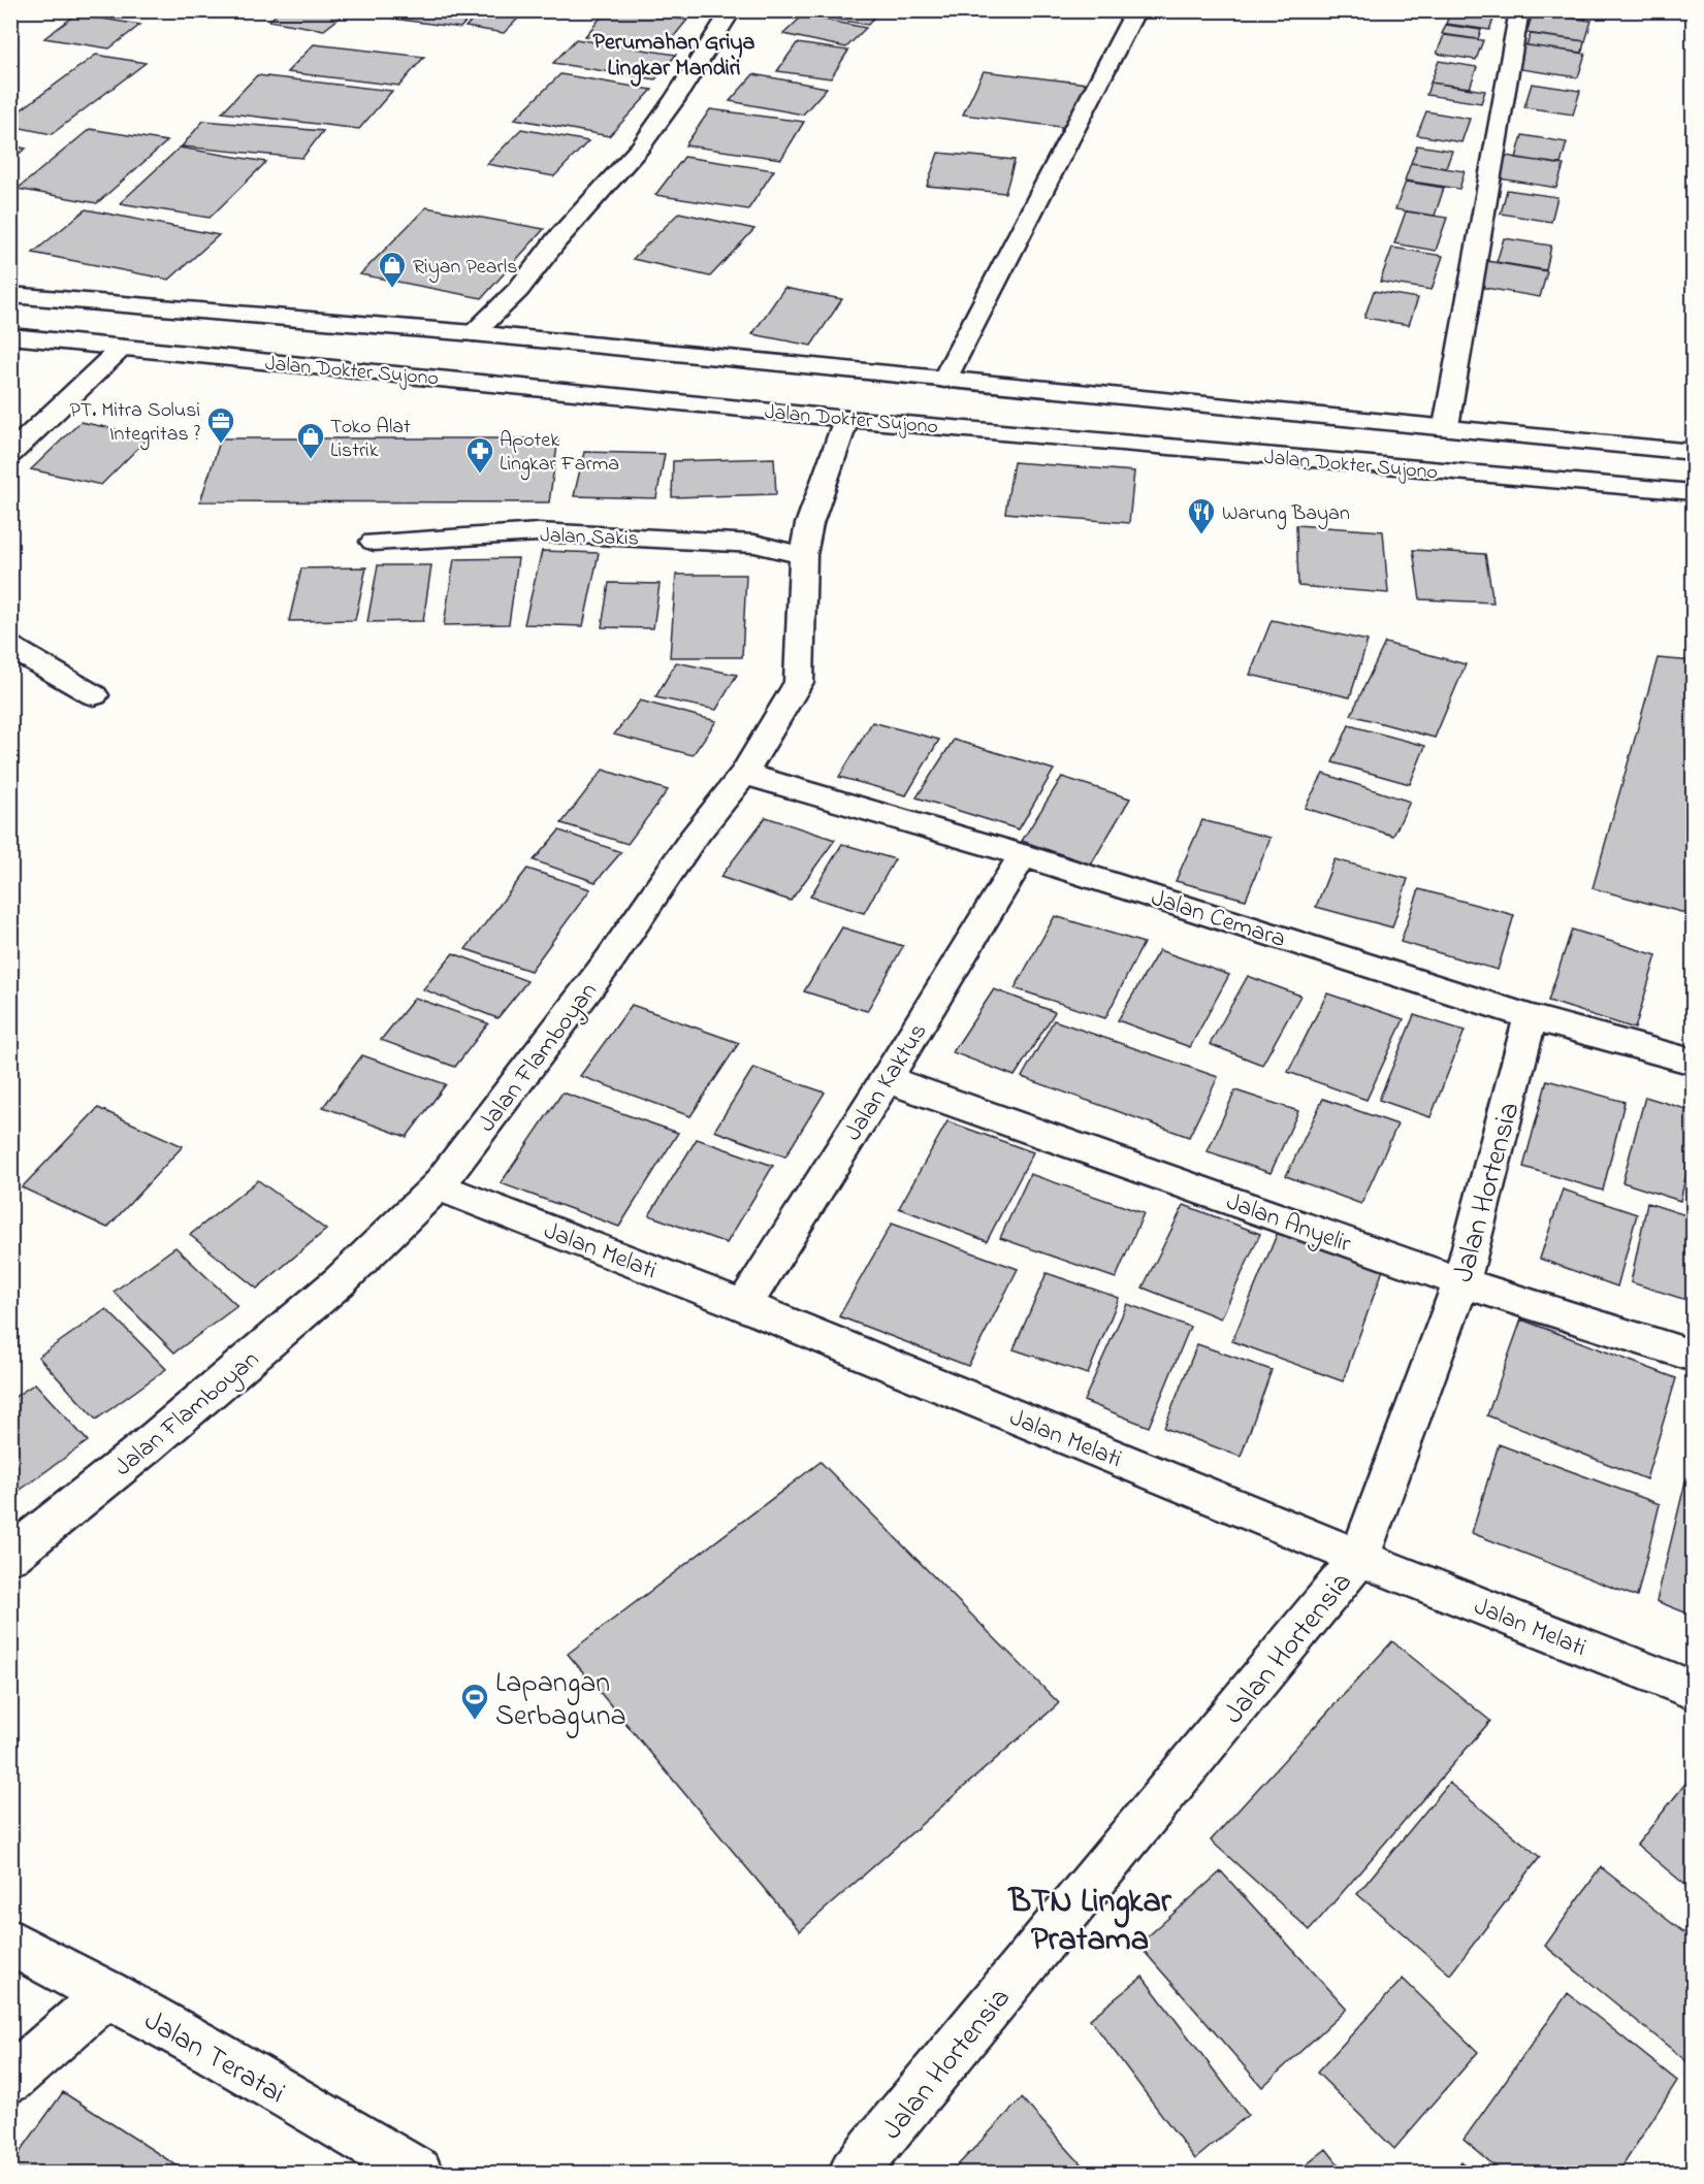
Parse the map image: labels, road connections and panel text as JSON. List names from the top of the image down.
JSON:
{
  "streets": {
    "main road": [
      "Jalan Dokter Sujono",
      "Jalan Sakis",
      "Jalan Cemara",
      "Jalan Flamboyan",
      "Jalan Kaktus",
      "Jalan Hortensia",
      "Jalan Anyelir",
      "Jalan Melati",
      "Jalan Teratai"
    ]
  },
  "crossings": [
    ["Jalan Dokter Sujono", "Jalan Flamboyan"],
    ["Jalan Sakis", "Jalan Flamboyan"],
    ["Jalan Cemara", "Jalan Flamboyan"],
    ["Jalan Cemara", "Jalan Kaktus"],
    ["Jalan Cemara", "Jalan Hortensia"],
    ["Jalan Flamboyan", "Jalan Melati"],
    ["Jalan Kaktus", "Jalan Anyelir"],
    ["Jalan Kaktus", "Jalan Melati"],
    ["Jalan Hortensia", "Jalan Anyelir"],
    ["Jalan Hortensia", "Jalan Melati"]
  ],
  "districts": ["Perumahan Griya Lingkar Mandiri", "BTN Lingkar Pratama"],
  "places": {
    "shop": ["Riyan Pearls", "Toko Alat Listrik"],
    "office": ["PT. Mitra Solusi Integritas ?"],
    "pharmacy": ["Apotek Lingkar Farma"],
    "restaurant": ["Warung Bayan"],
    "sports": ["Lapangan Serbaguna"]
  }
}
